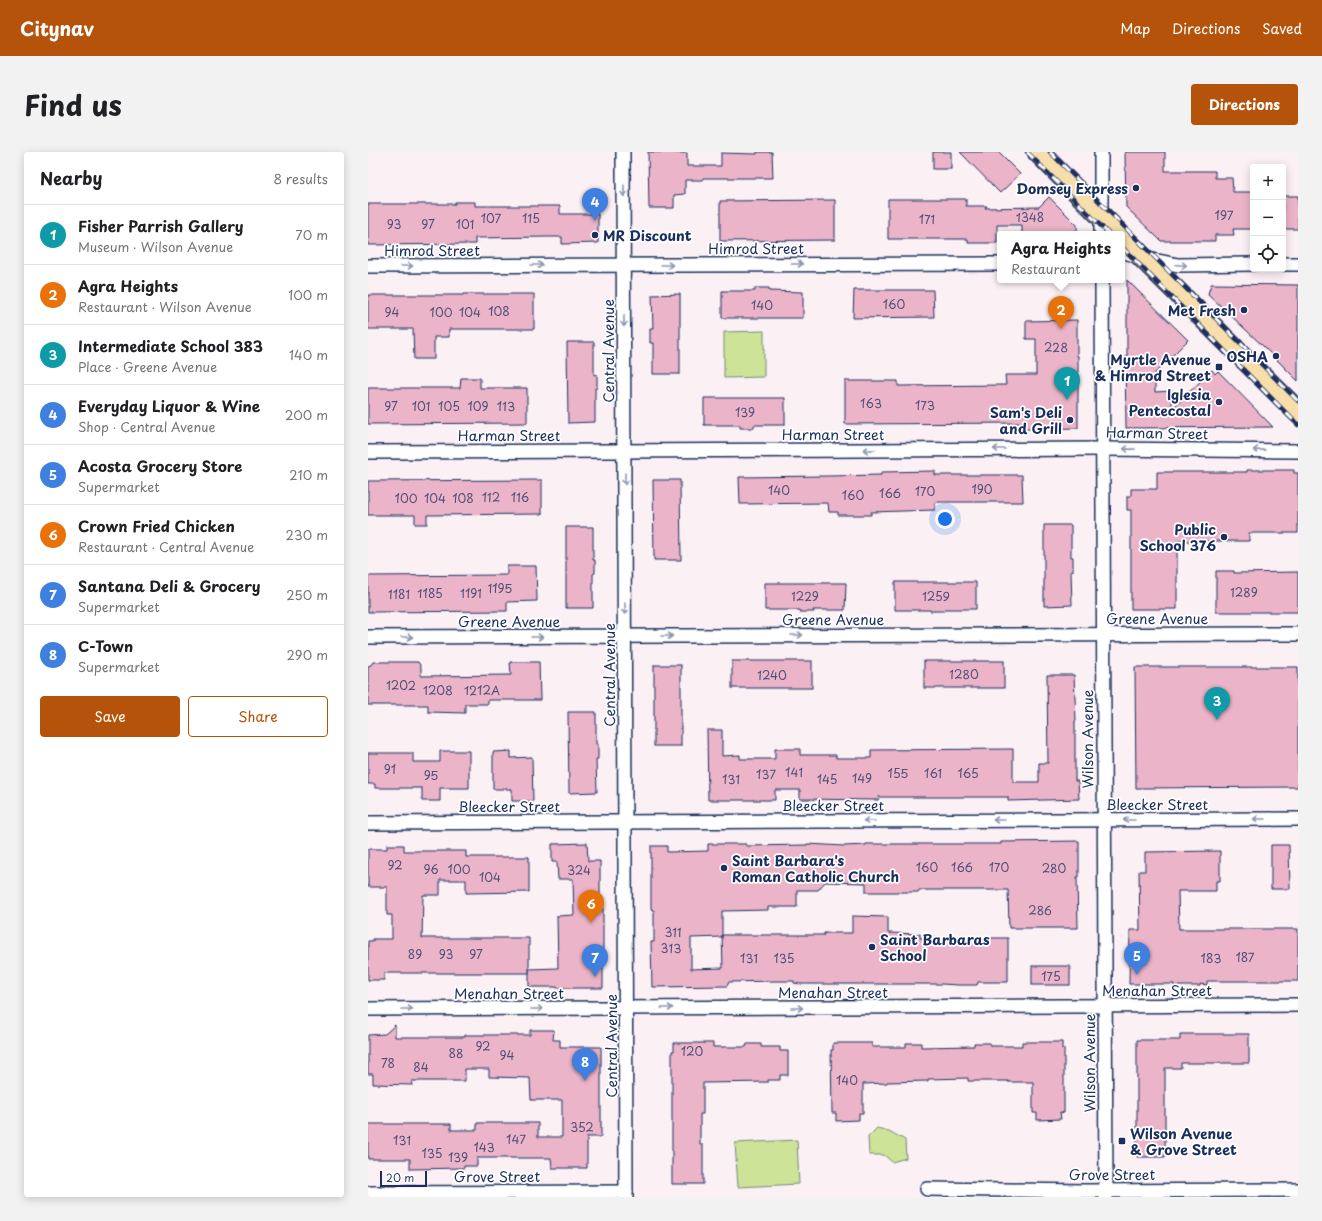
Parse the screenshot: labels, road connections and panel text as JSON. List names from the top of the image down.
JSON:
{
  "streets": {
    "street": [
      "Himrod Street",
      "Central Avenue",
      "Harman Street",
      "Greene Avenue",
      "Wilson Avenue",
      "Bleecker Street",
      "Menahan Street",
      "Grove Street"
    ]
  },
  "crossings": [
    ["Himrod Street", "Central Avenue"],
    ["Central Avenue", "Harman Street"],
    ["Central Avenue", "Greene Avenue"],
    ["Central Avenue", "Bleecker Street"],
    ["Central Avenue", "Menahan Street"],
    ["Central Avenue", "Grove Street"],
    ["Harman Street", "Wilson Avenue"],
    ["Greene Avenue", "Wilson Avenue"],
    ["Wilson Avenue", "Bleecker Street"],
    ["Wilson Avenue", "Menahan Street"],
    ["Wilson Avenue", "Grove Street"]
  ],
  "one_way": [
    "Himrod Street",
    "Central Avenue",
    "Harman Street",
    "Greene Avenue",
    "Bleecker Street",
    "Menahan Street"
  ],
  "places": {
    "other": [
      "Domsey Express",
      "MR Discount",
      "Met Fresh",
      "OSHA",
      "Iglesia Pentecostal",
      "Sam's Deli and Grill",
      "Public School 376",
      "Saint Barbara's Roman Catholic Church",
      "Saint Barbaras School"
    ],
    "transit": ["Myrtle Avenue & Himrod Street", "Wilson Avenue & Grove Street"]
  },
  "house_numbers": [
    "197",
    "1348",
    "107",
    "115",
    "171",
    "93",
    "97",
    "101",
    "160",
    "140",
    "108",
    "94",
    "100",
    "104",
    "228",
    "163",
    "173",
    "97",
    "101",
    "105",
    "109",
    "113",
    "139",
    "190",
    "140",
    "170",
    "166",
    "160",
    "112",
    "116",
    "100",
    "104",
    "108",
    "1195",
    "1289",
    "1185",
    "1191",
    "1181",
    "1229",
    "1259",
    "1280",
    "1240",
    "1202",
    "1208",
    "1212A",
    "91",
    "141",
    "155",
    "161",
    "165",
    "137",
    "95",
    "149",
    "131",
    "145",
    "92",
    "160",
    "166",
    "170",
    "280",
    "96",
    "100",
    "324",
    "104",
    "286",
    "311",
    "313",
    "89",
    "93",
    "97",
    "187",
    "131",
    "135",
    "183",
    "175",
    "92",
    "120",
    "88",
    "94",
    "78",
    "84",
    "140",
    "352",
    "147",
    "131",
    "143",
    "135",
    "139"
  ],
  "scale_bar": "20 m",
  "page": {
    "header": "Citynav",
    "nav": ["Map", "Directions", "Saved"],
    "title": "Find us",
    "buttons": [
      "Directions",
      ["Save", "Share"]
    ],
    "heading": ["Nearby", "8 results"],
    "map_buttons": ["+", "−"],
    "pins": [
      "4",
      "2",
      "1",
      "3",
      "6",
      "5",
      "7",
      "8"
    ],
    "list": [
      {
        "mark": "1",
        "name": "Fisher Parrish Gallery",
        "note": "Museum · Wilson Avenue",
        "value": "70 m"
      },
      {
        "mark": "2",
        "name": "Agra Heights",
        "note": "Restaurant · Wilson Avenue",
        "value": "100 m"
      },
      {
        "mark": "3",
        "name": "Intermediate School 383",
        "note": "Place · Greene Avenue",
        "value": "140 m"
      },
      {
        "mark": "4",
        "name": "Everyday Liquor & Wine",
        "note": "Shop · Central Avenue",
        "value": "200 m"
      },
      {
        "mark": "5",
        "name": "Acosta Grocery Store",
        "note": "Supermarket",
        "value": "210 m"
      },
      {
        "mark": "6",
        "name": "Crown Fried Chicken",
        "note": "Restaurant · Central Avenue",
        "value": "230 m"
      },
      {
        "mark": "7",
        "name": "Santana Deli & Grocery",
        "note": "Supermarket",
        "value": "250 m"
      },
      {
        "mark": "8",
        "name": "C-Town",
        "note": "Supermarket",
        "value": "290 m"
      }
    ],
    "popup": ["Agra Heights", "Restaurant"],
    "scale": "20 m"
  }
}
